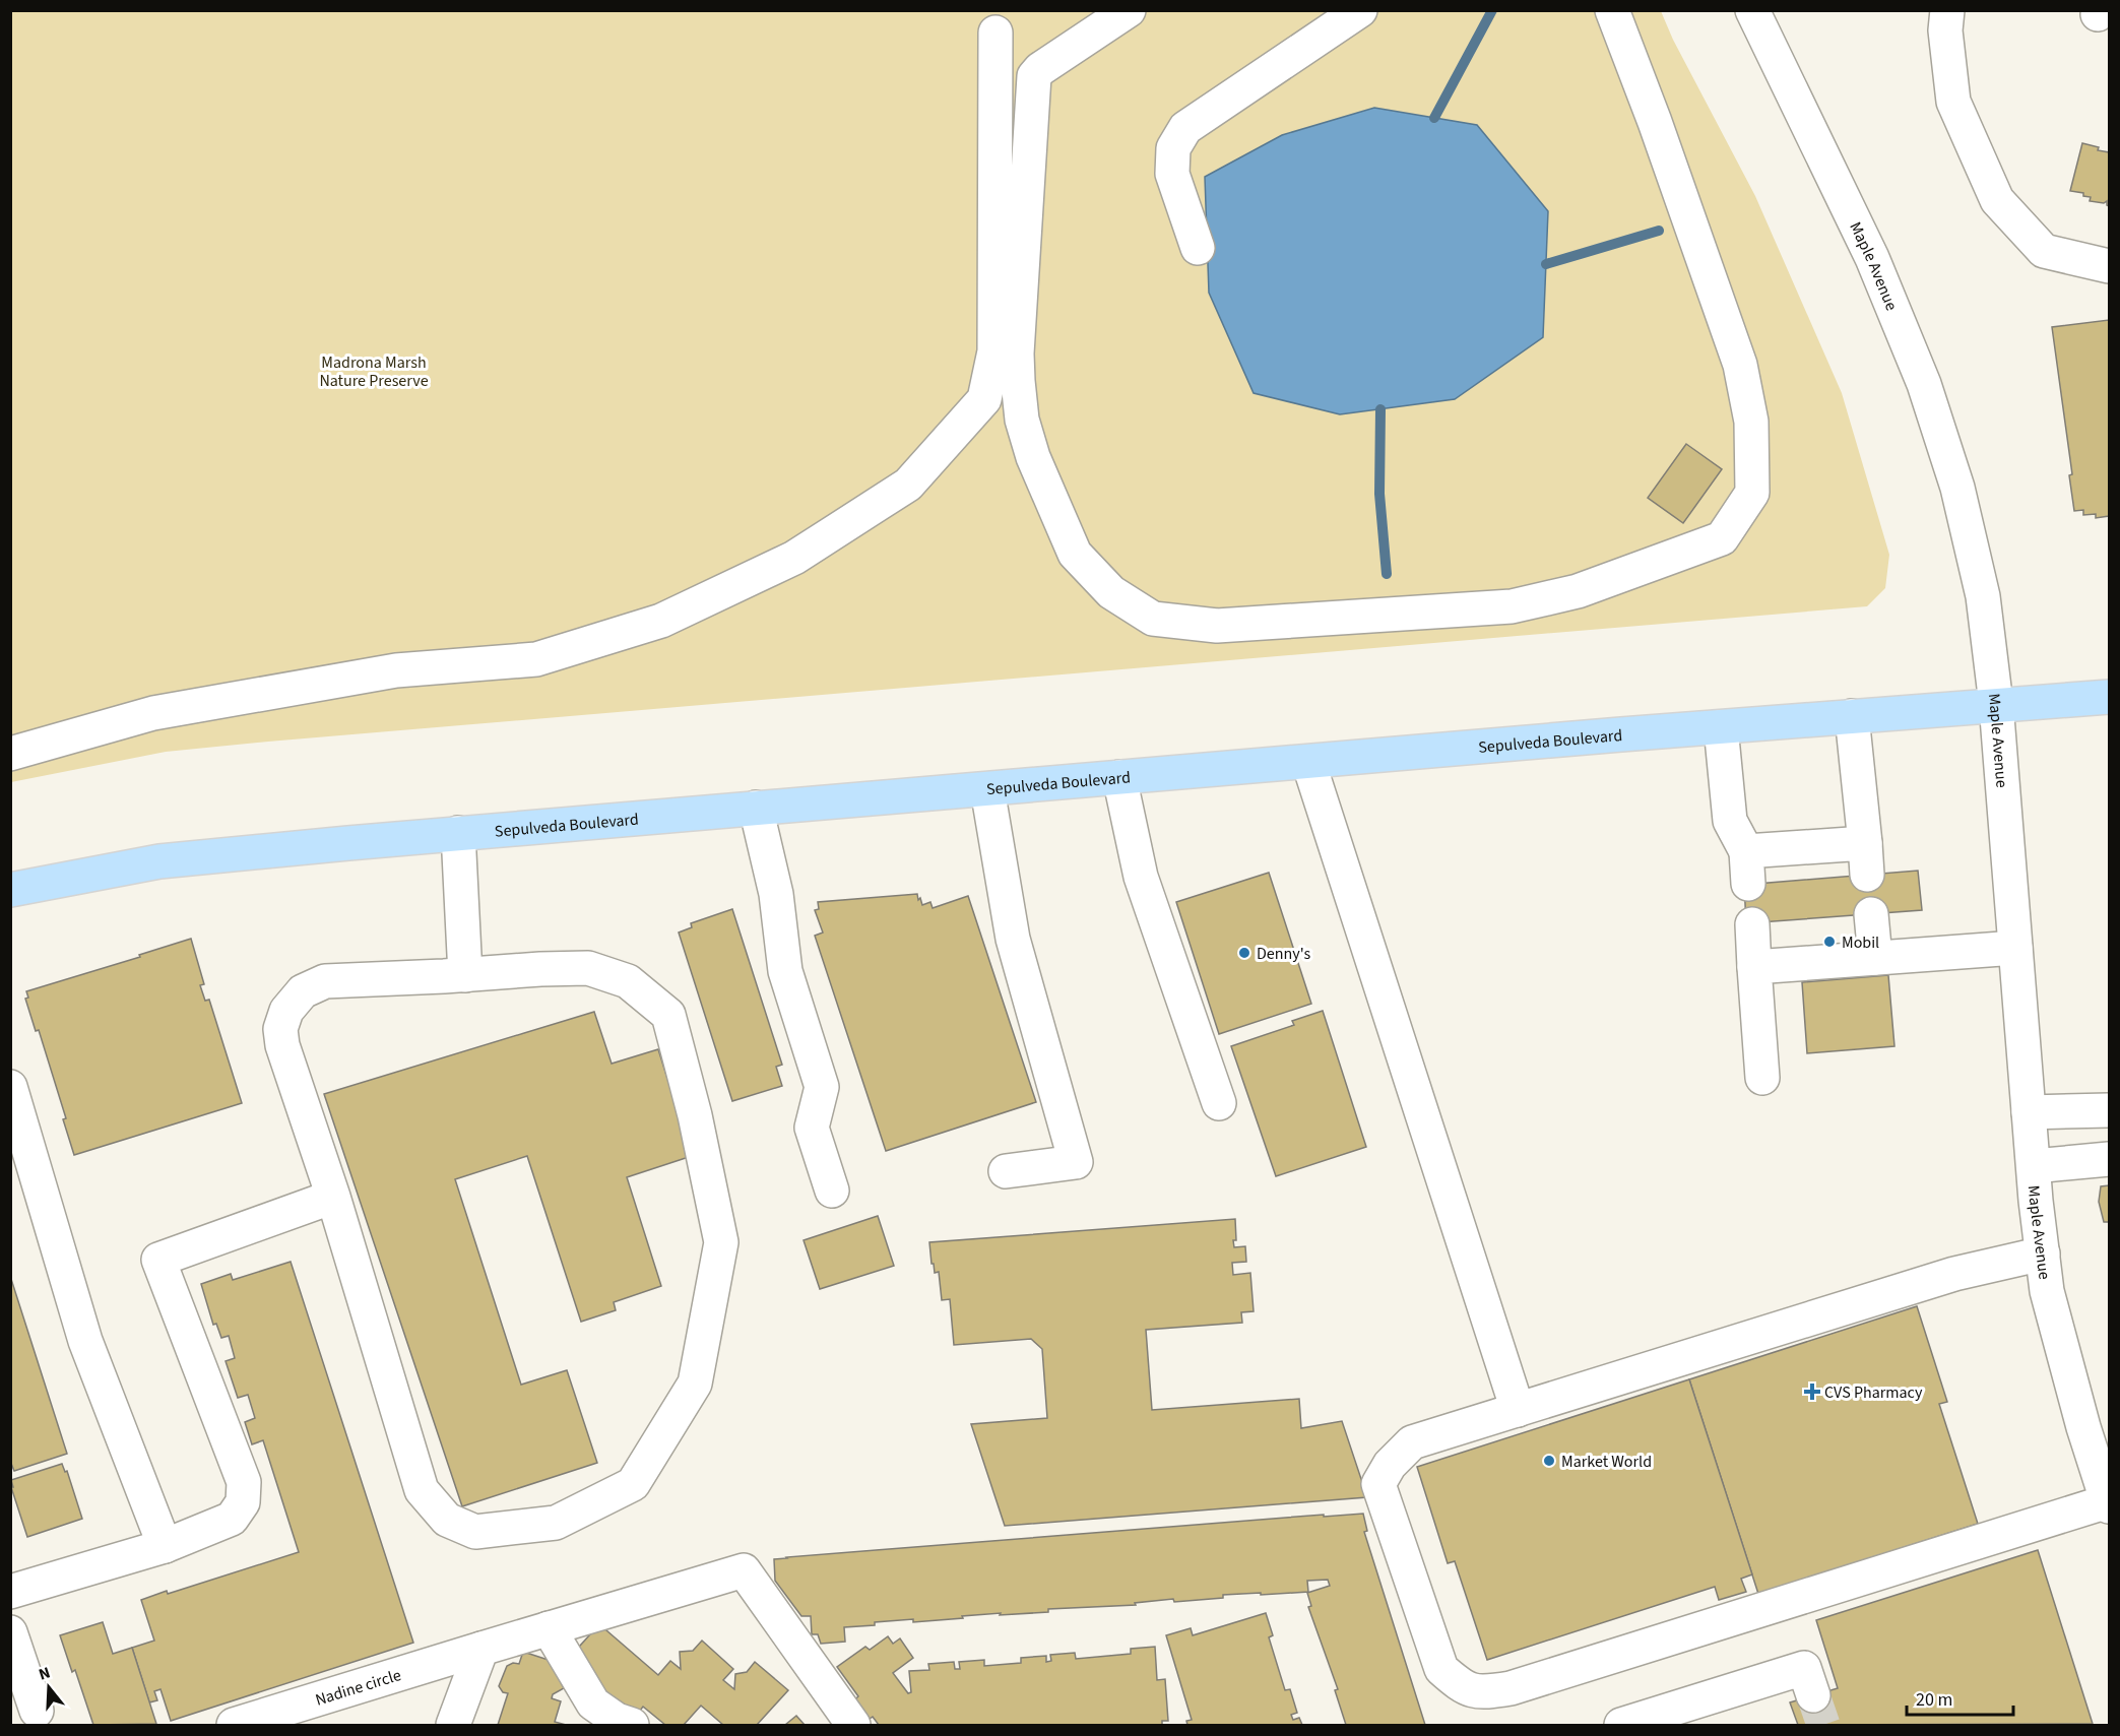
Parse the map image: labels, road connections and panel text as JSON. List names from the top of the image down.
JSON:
{
  "streets": {
    "main road": ["Sepulveda Boulevard"],
    "street": ["Maple Avenue", "Nadine circle"]
  },
  "crossings": [
    ["Maple Avenue", "Sepulveda Boulevard"]
  ],
  "parks": ["Madrona Marsh Nature Preserve"],
  "places": {
    "other": ["Mobil", "Denny's", "Market World"],
    "health": ["CVS Pharmacy"]
  },
  "scale_bar": "20 m",
  "north": "top"
}
